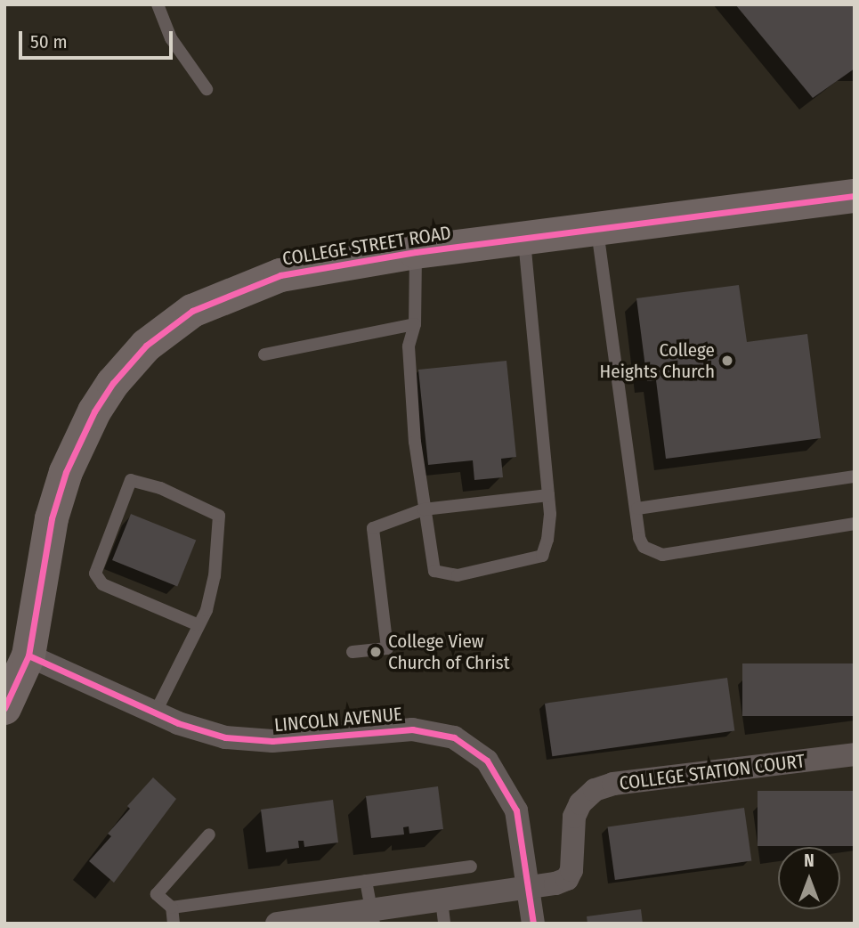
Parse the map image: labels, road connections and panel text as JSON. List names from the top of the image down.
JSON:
{
  "streets": {
    "street": ["COLLEGE STREET ROAD", "LINCOLN AVENUE", "COLLEGE STATION COURT"]
  },
  "crossings": [
    ["COLLEGE STREET ROAD", "LINCOLN AVENUE"],
    ["LINCOLN AVENUE", "COLLEGE STATION COURT"]
  ],
  "places": ["College Heights Church", "College View Church of Christ"],
  "scale_bar": "50 m",
  "north": "top"
}
